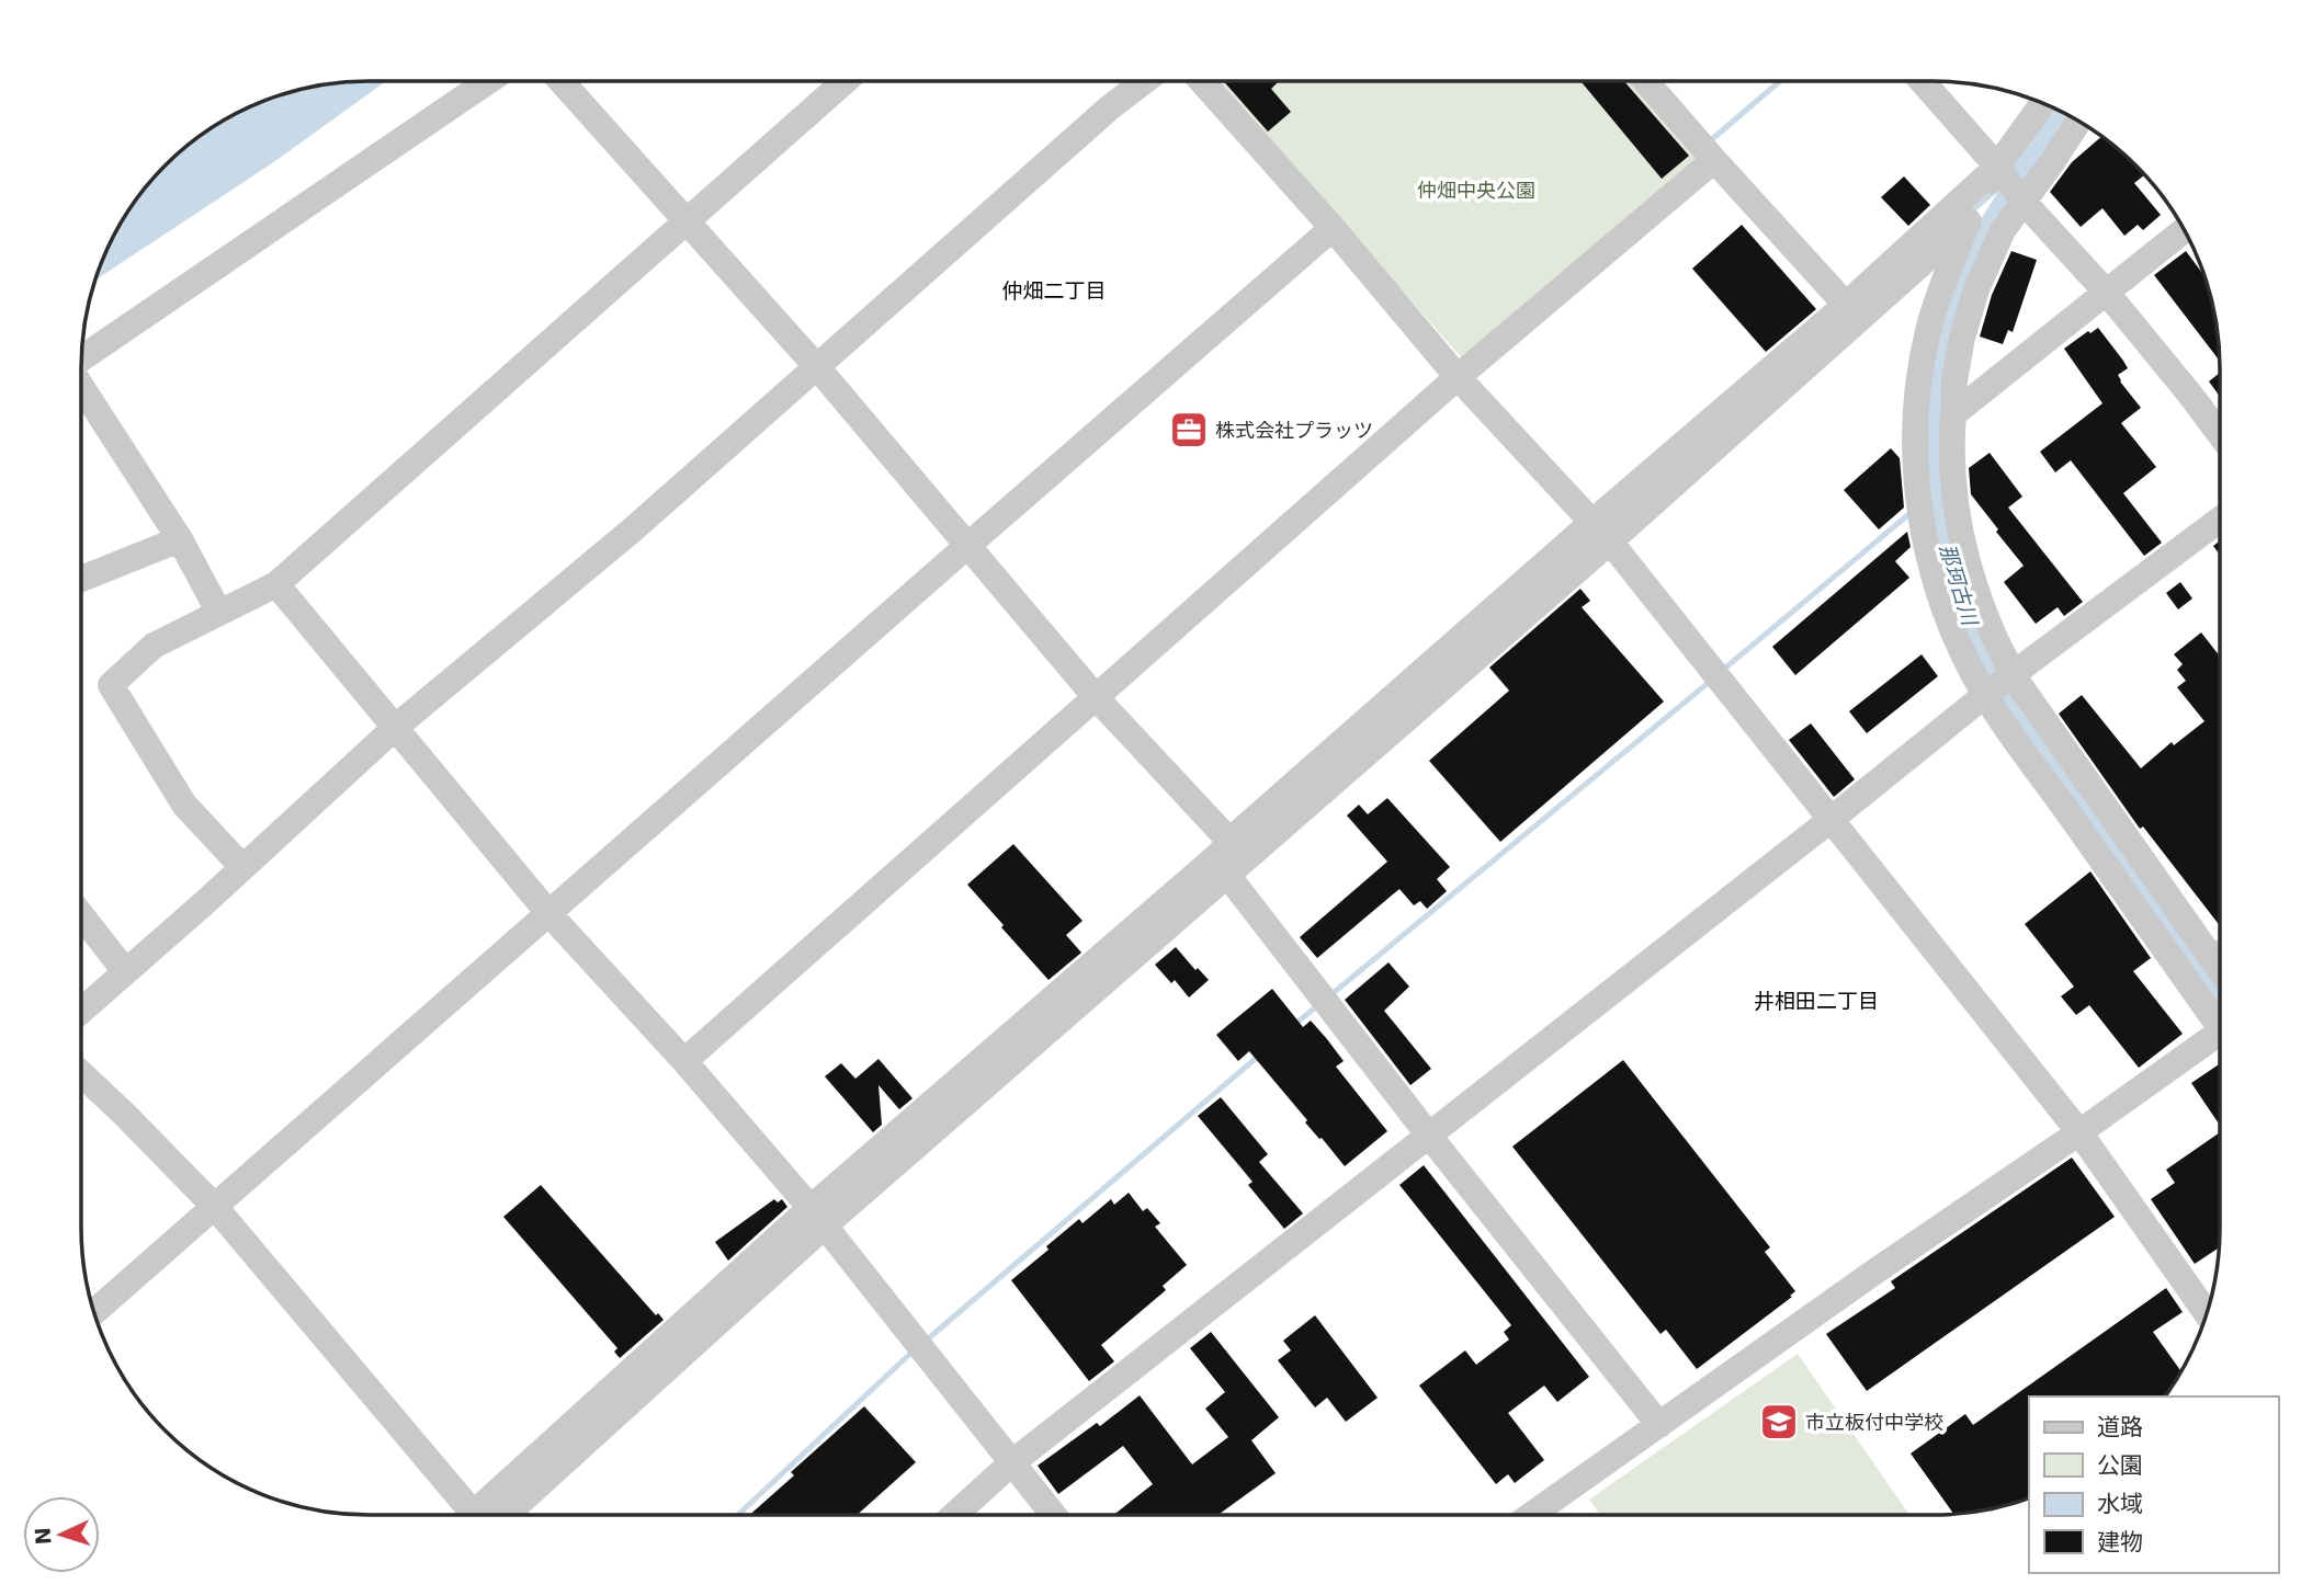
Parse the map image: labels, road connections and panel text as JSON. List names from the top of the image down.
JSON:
{
  "districts": ["仲畑二丁目", "井相田二丁目"],
  "water": ["那珂古川"],
  "parks": ["仲畑中央公園"],
  "places": {
    "office": ["株式会社プラッツ"],
    "school or university": ["市立板付中学校"]
  },
  "legend": [
    "道路",
    "公園",
    "水域",
    "建物"
  ],
  "north": "left"
}
